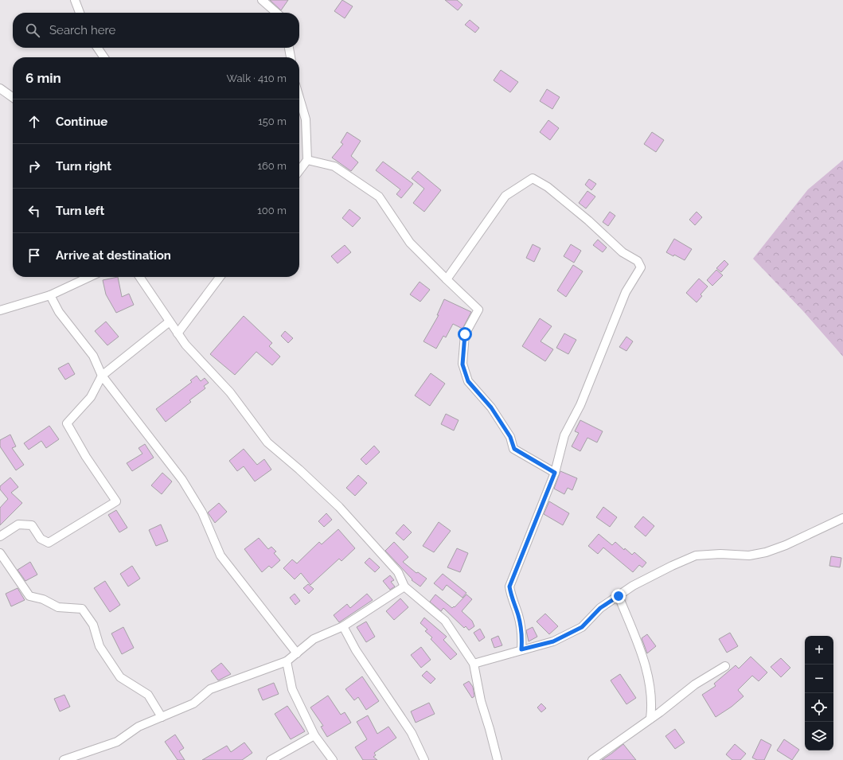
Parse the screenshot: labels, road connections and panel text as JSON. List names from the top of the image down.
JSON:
{
  "page": {
    "search": "Search here",
    "heading": ["6 min", "Walk · 410 m"],
    "list": [
      ["Continue", "150 m"],
      ["Turn right", "160 m"],
      ["Turn left", "100 m"],
      "Arrive at destination"
    ],
    "map_buttons": ["+", "−"]
  }
}
